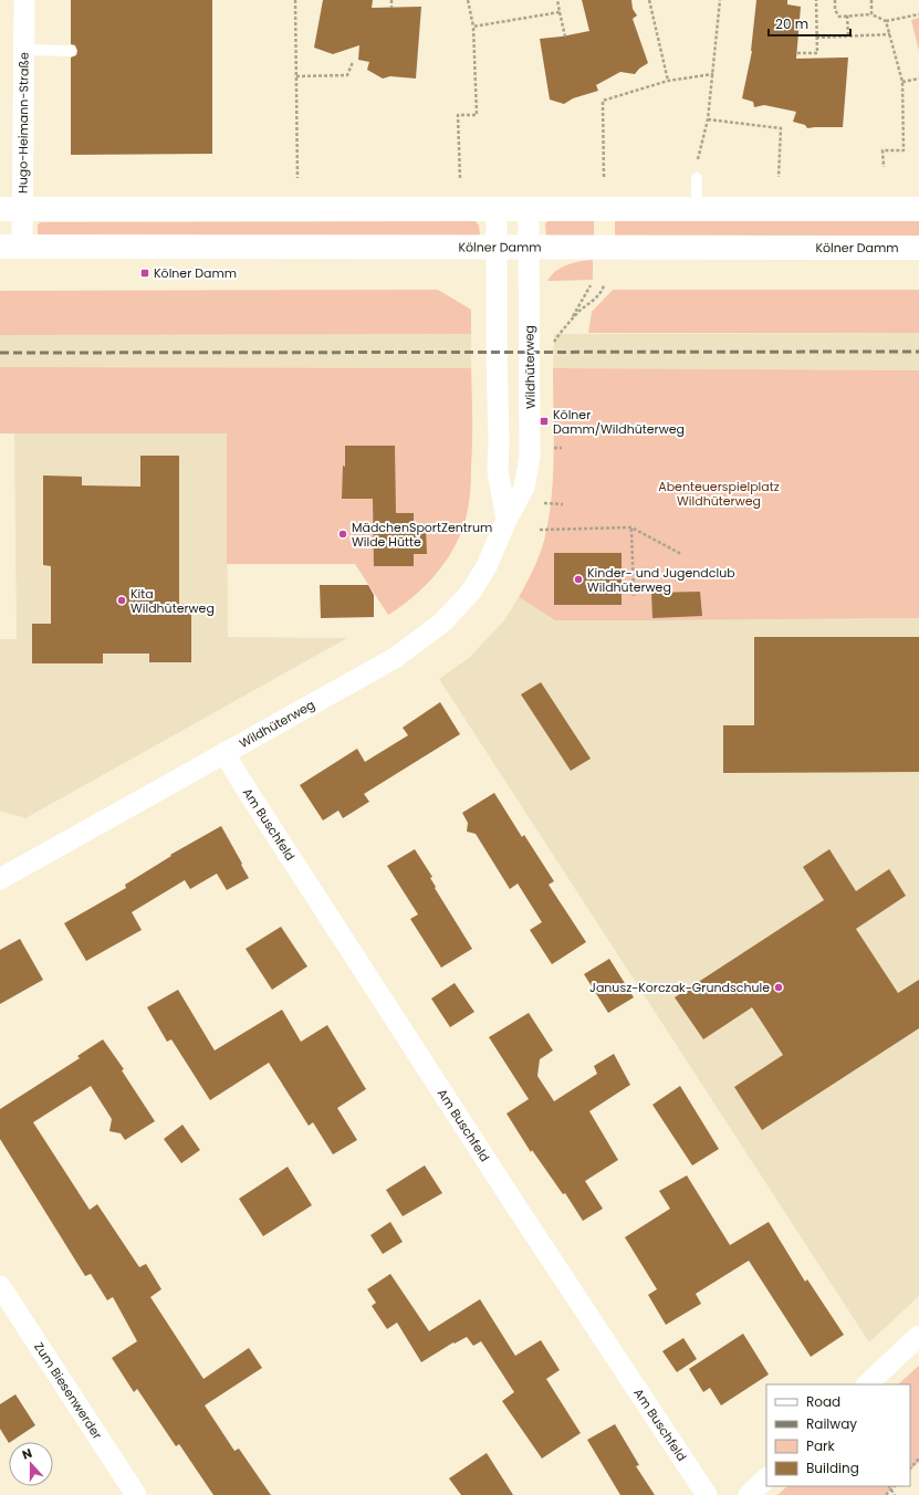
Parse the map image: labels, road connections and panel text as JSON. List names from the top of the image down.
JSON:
{
  "streets": {
    "street": [
      "Hugo-Heimann-Straße",
      "Kölner Damm",
      "Wildhüterweg",
      "Am Buschfeld",
      "Zum Biesenwerder"
    ]
  },
  "crossings": [
    ["Hugo-Heimann-Straße", "Kölner Damm"],
    ["Kölner Damm", "Wildhüterweg"],
    ["Wildhüterweg", "Am Buschfeld"]
  ],
  "parks": ["Abenteuerspielplatz Wildhüterweg"],
  "places": {
    "transit": ["Kölner Damm", "Kölner Damm/Wildhüterweg"],
    "other": [
      "MädchenSportZentrum Wilde Hütte",
      "Kinder- und Jugendclub Wildhüterweg",
      "Kita Wildhüterweg",
      "Janusz-Korczak-Grundschule"
    ]
  },
  "legend": [
    "Road",
    "Railway",
    "Park",
    "Building"
  ],
  "scale_bar": "20 m",
  "north": "top"
}
